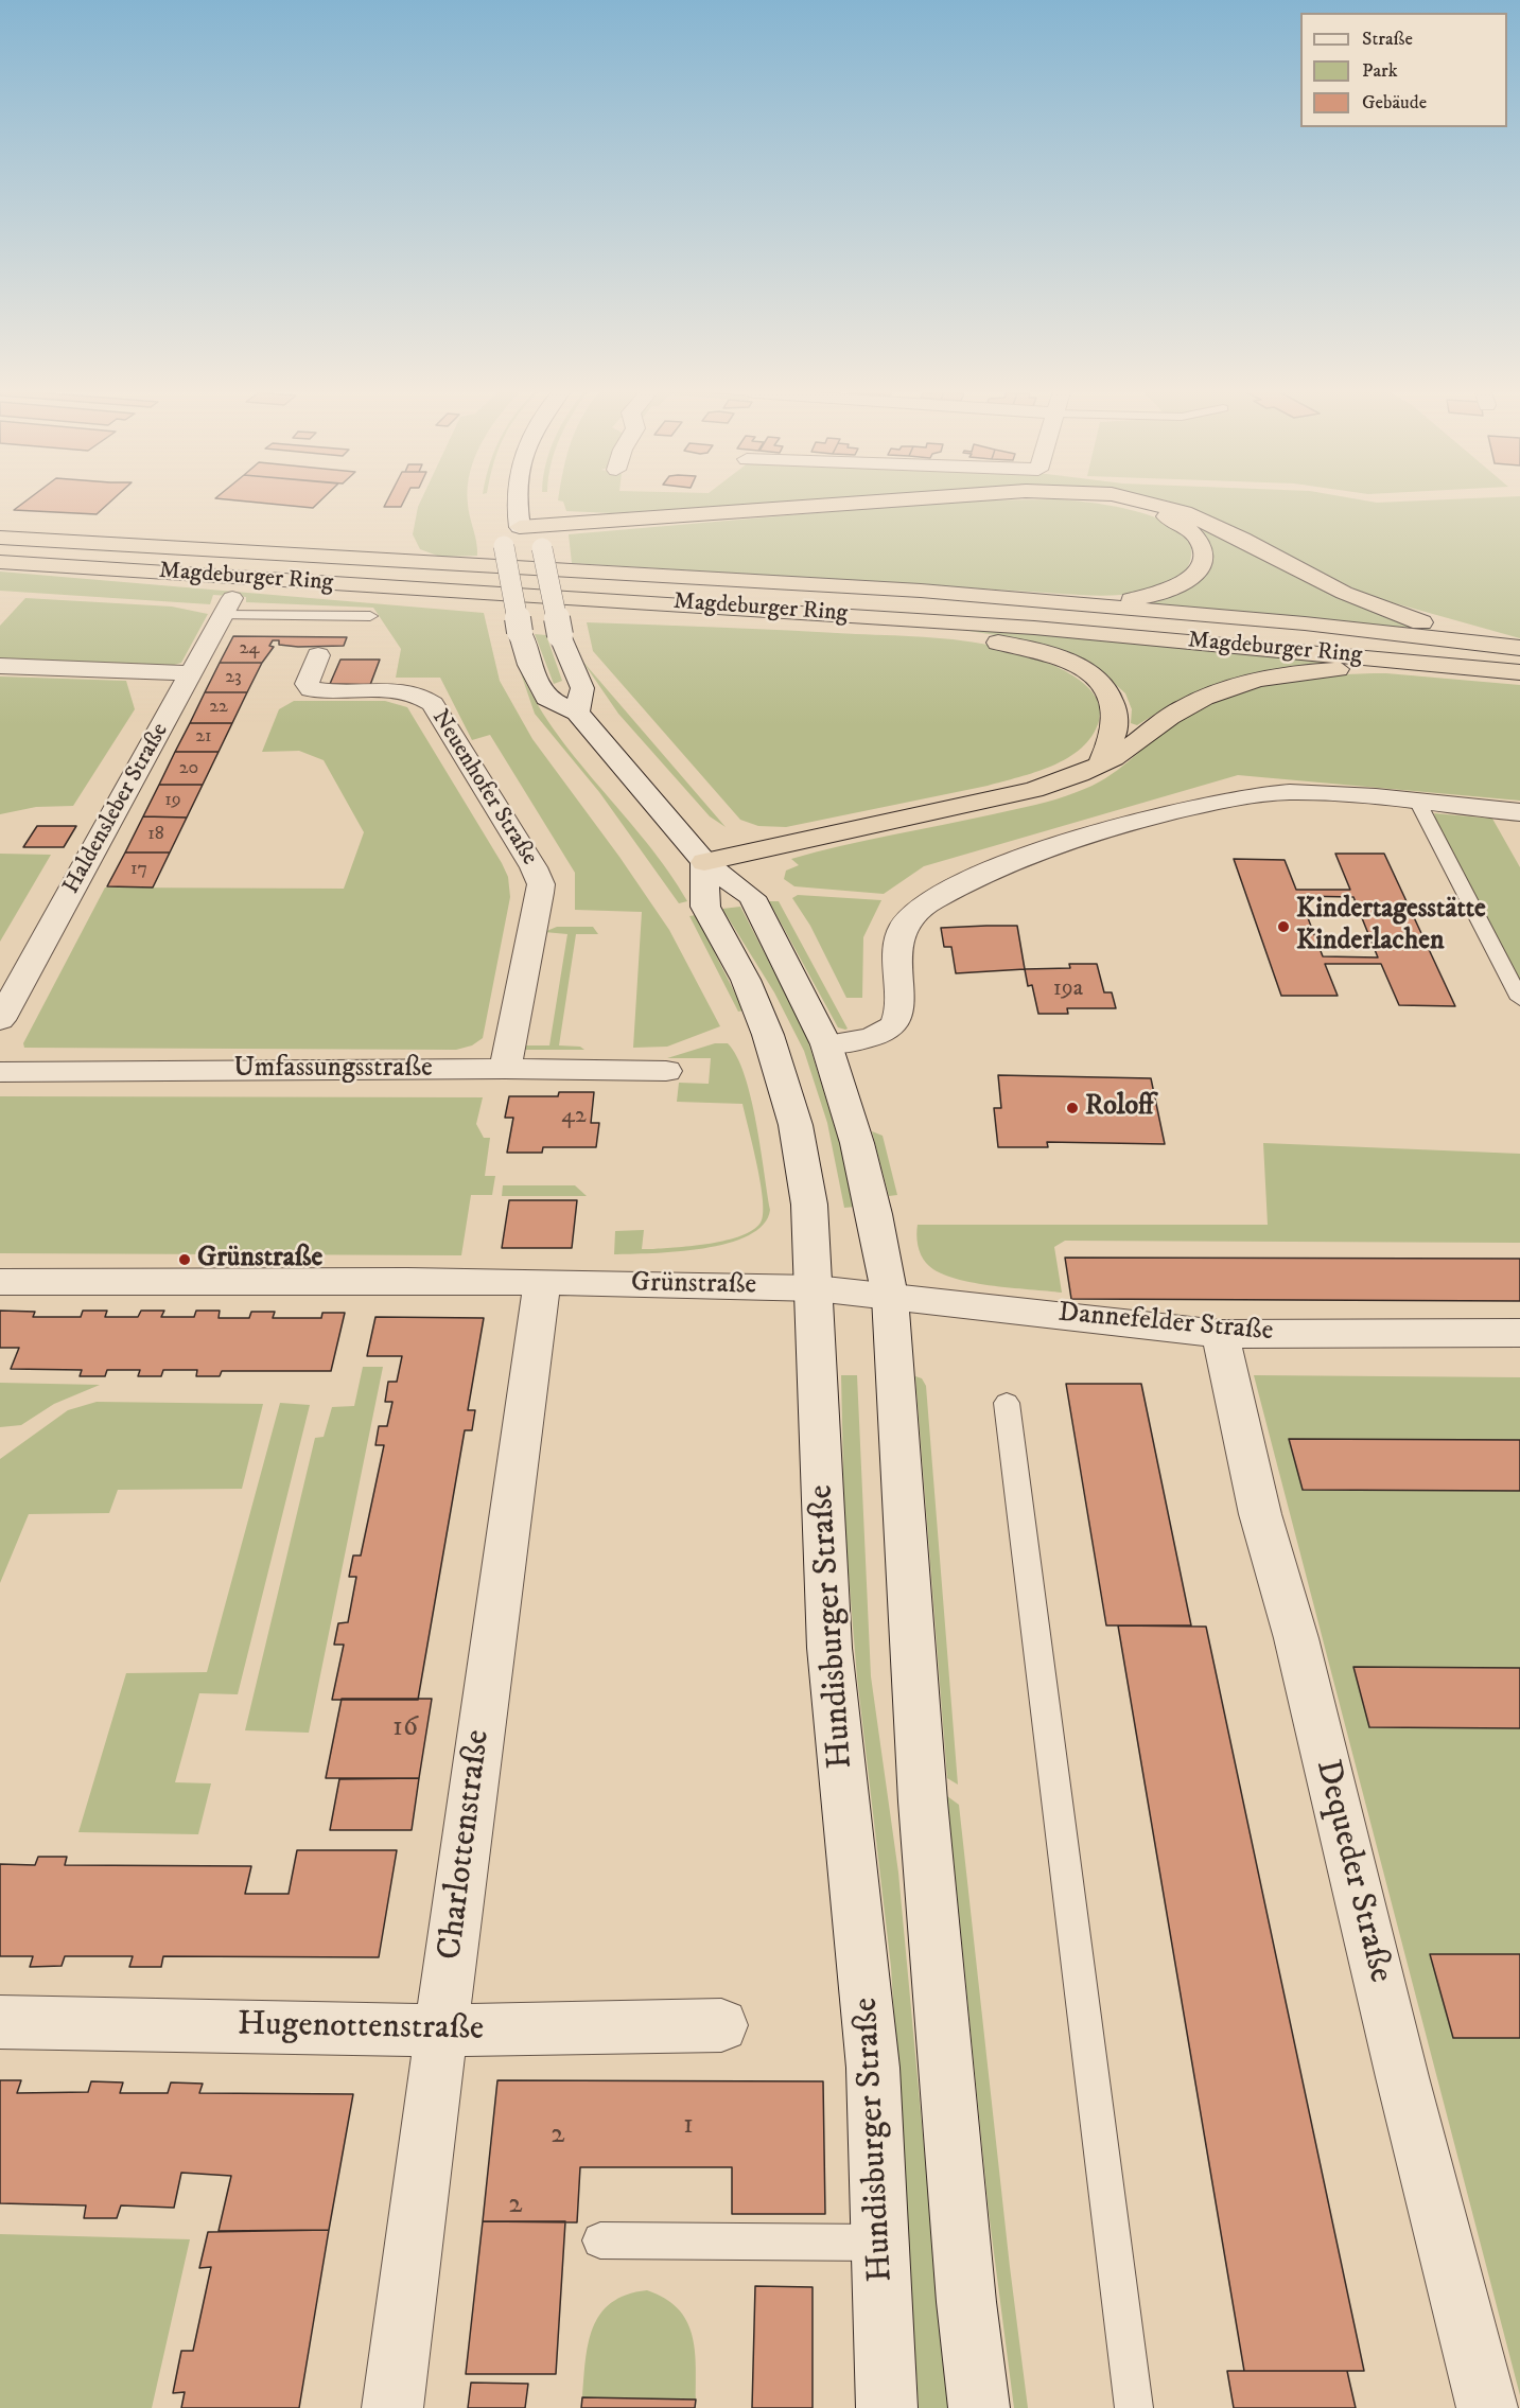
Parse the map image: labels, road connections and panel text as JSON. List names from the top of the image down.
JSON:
{
  "streets": {
    "highway": ["Magdeburger Ring"],
    "street": [
      "Neuenhofer Straße",
      "Haldensleber Straße",
      "Umfassungsstraße",
      "Grünstraße",
      "Dannefelder Straße",
      "Hundisburger Straße",
      "Charlottenstraße",
      "Dequeder Straße",
      "Hugenottenstraße"
    ]
  },
  "crossings": [
    ["Magdeburger Ring", "Haldensleber Straße"],
    ["Neuenhofer Straße", "Umfassungsstraße"],
    ["Grünstraße", "Dannefelder Straße"],
    ["Grünstraße", "Hundisburger Straße"],
    ["Grünstraße", "Charlottenstraße"],
    ["Dannefelder Straße", "Dequeder Straße"],
    ["Charlottenstraße", "Hugenottenstraße"]
  ],
  "places": ["Kindertagesstätte Kinderlachen", "Roloff", "Grünstraße"],
  "house_numbers": [
    "24",
    "23",
    "22",
    "21",
    "20",
    "19",
    "18",
    "17",
    "19a",
    "42",
    "16",
    "1",
    "2",
    "2"
  ],
  "legend": ["Straße", "Park", "Gebäude"]
}
